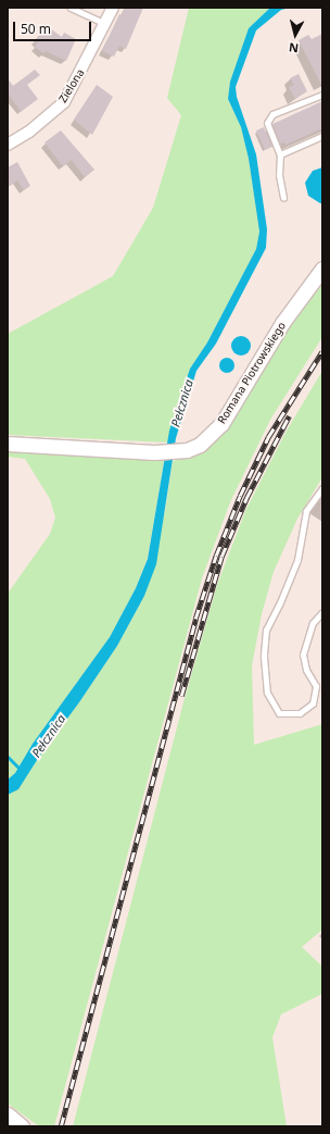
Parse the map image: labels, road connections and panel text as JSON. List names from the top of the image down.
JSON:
{
  "streets": {
    "street": ["Zielona", "Romana Piotrowskiego"]
  },
  "water": ["Pełcznica"],
  "scale_bar": "50 m",
  "north": "bottom"
}
